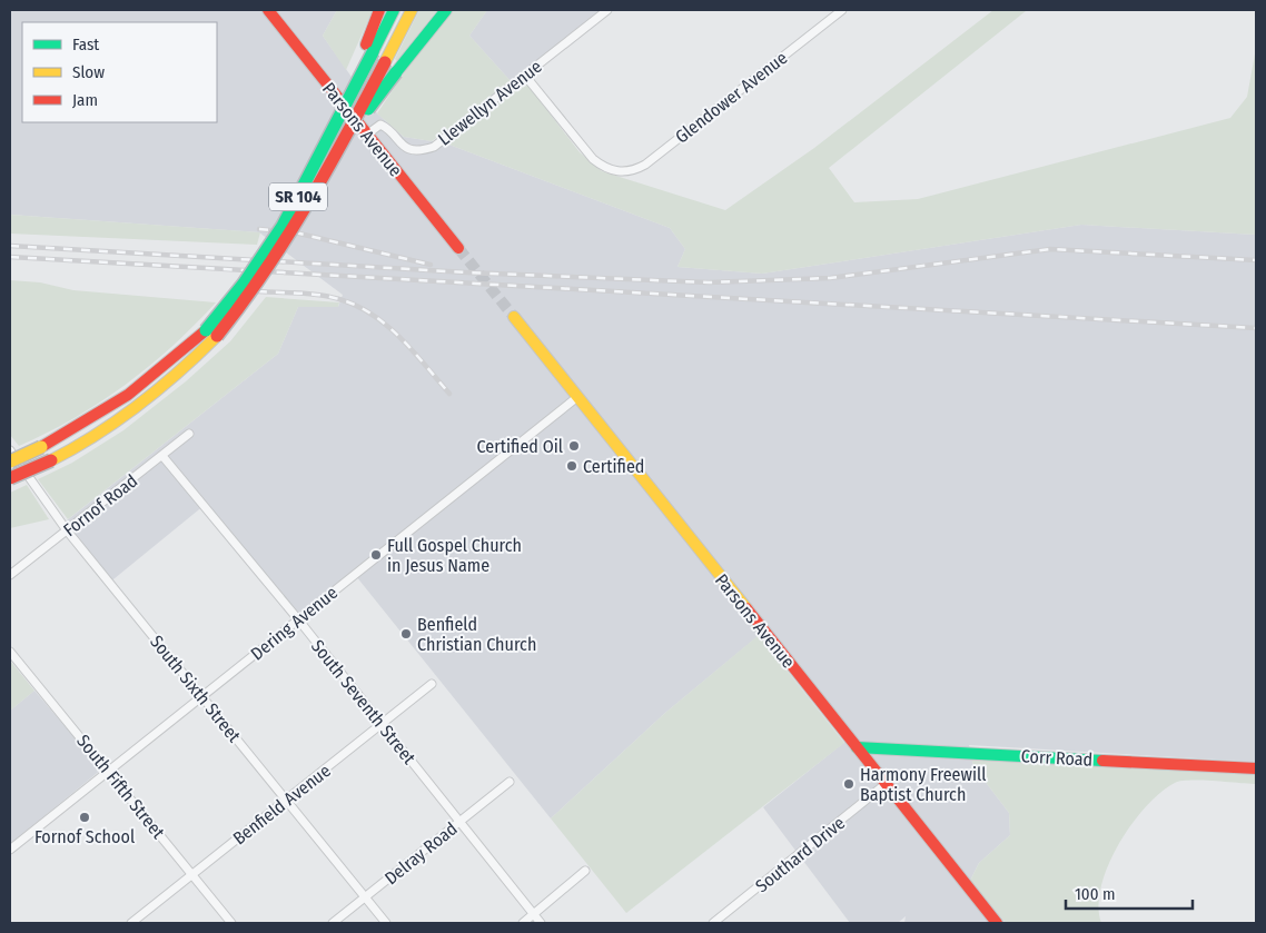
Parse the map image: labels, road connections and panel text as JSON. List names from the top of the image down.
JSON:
{
  "streets": {
    "main road": ["Parsons Avenue", "SR 104", "Corr Road"],
    "street": [
      "Glendower Avenue",
      "Llewellyn Avenue",
      "Fornof Road",
      "Dering Avenue",
      "South Sixth Street",
      "South Seventh Street",
      "South Fifth Street",
      "Benfield Avenue",
      "Delray Road",
      "Southard Drive"
    ]
  },
  "crossings": [
    ["Glendower Avenue", "Llewellyn Avenue"],
    ["Llewellyn Avenue", "Parsons Avenue"],
    ["Parsons Avenue", "Dering Avenue"],
    ["Parsons Avenue", "Corr Road"],
    ["Parsons Avenue", "Southard Drive"],
    ["Fornof Road", "South Sixth Street"],
    ["Fornof Road", "South Seventh Street"],
    ["Dering Avenue", "South Sixth Street"],
    ["Dering Avenue", "South Seventh Street"],
    ["Dering Avenue", "South Fifth Street"],
    ["South Sixth Street", "Benfield Avenue"],
    ["South Sixth Street", "Delray Road"],
    ["South Seventh Street", "Benfield Avenue"],
    ["South Seventh Street", "Delray Road"],
    ["South Fifth Street", "Benfield Avenue"]
  ],
  "places": [
    "Certified Oil",
    "Certified",
    "Full Gospel Church in Jesus Name",
    "Benfield Christian Church",
    "Harmony Freewill Baptist Church",
    "Fornof School"
  ],
  "legend": ["Fast", "Slow", "Jam"],
  "scale_bar": "100 m"
}
